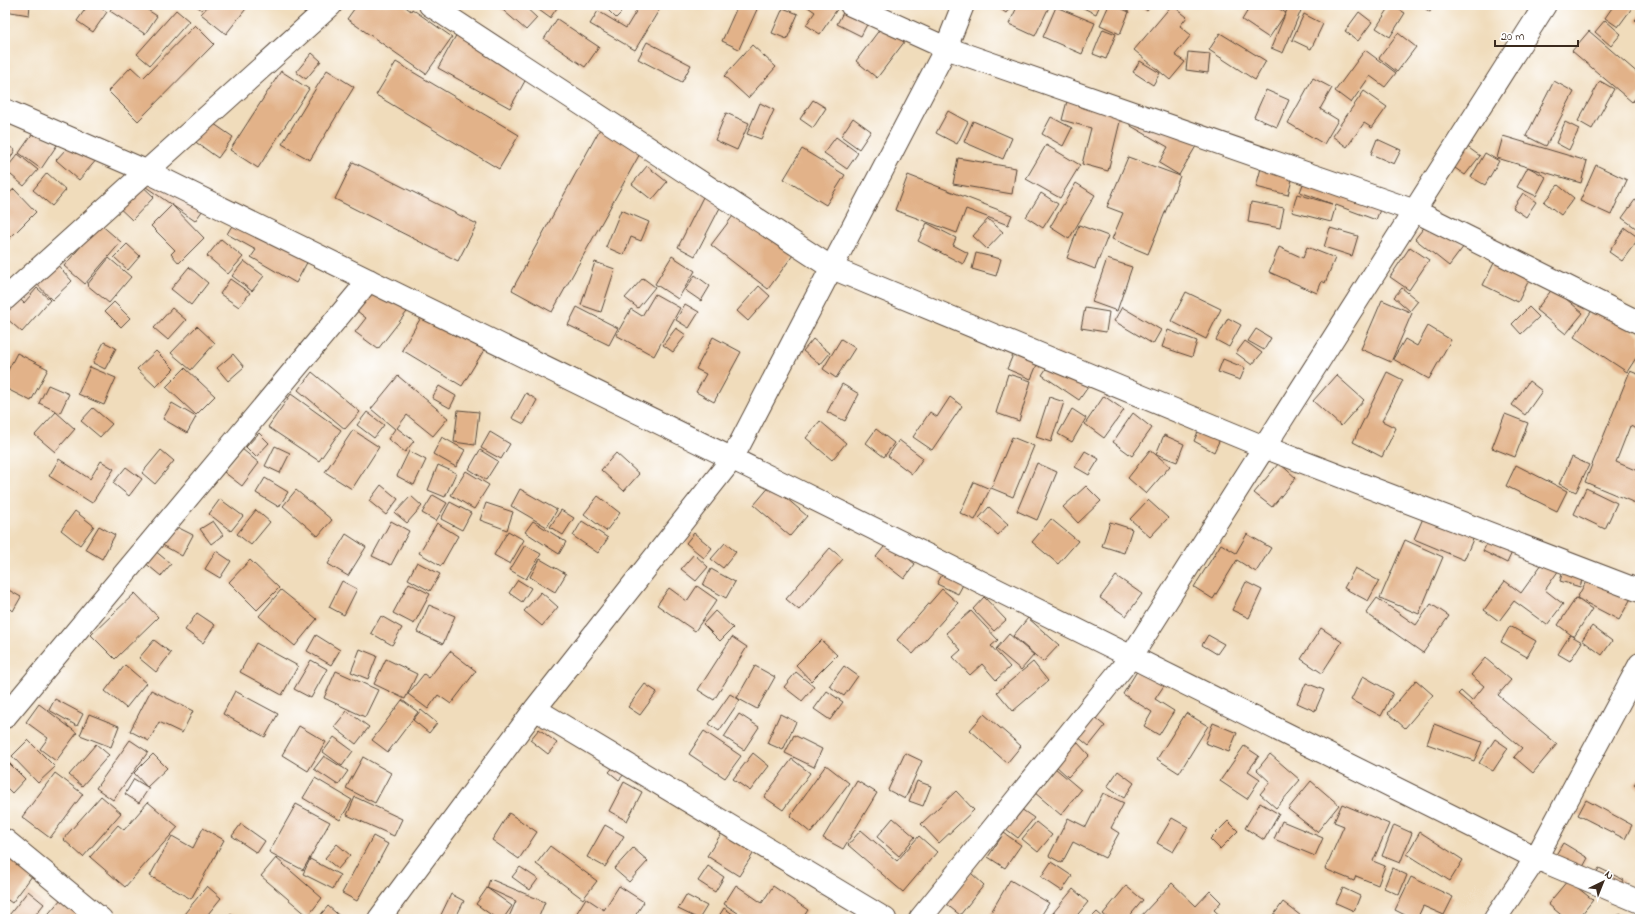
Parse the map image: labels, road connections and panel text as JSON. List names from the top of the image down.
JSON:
{
  "scale_bar": "20 m",
  "north": "top right"
}
